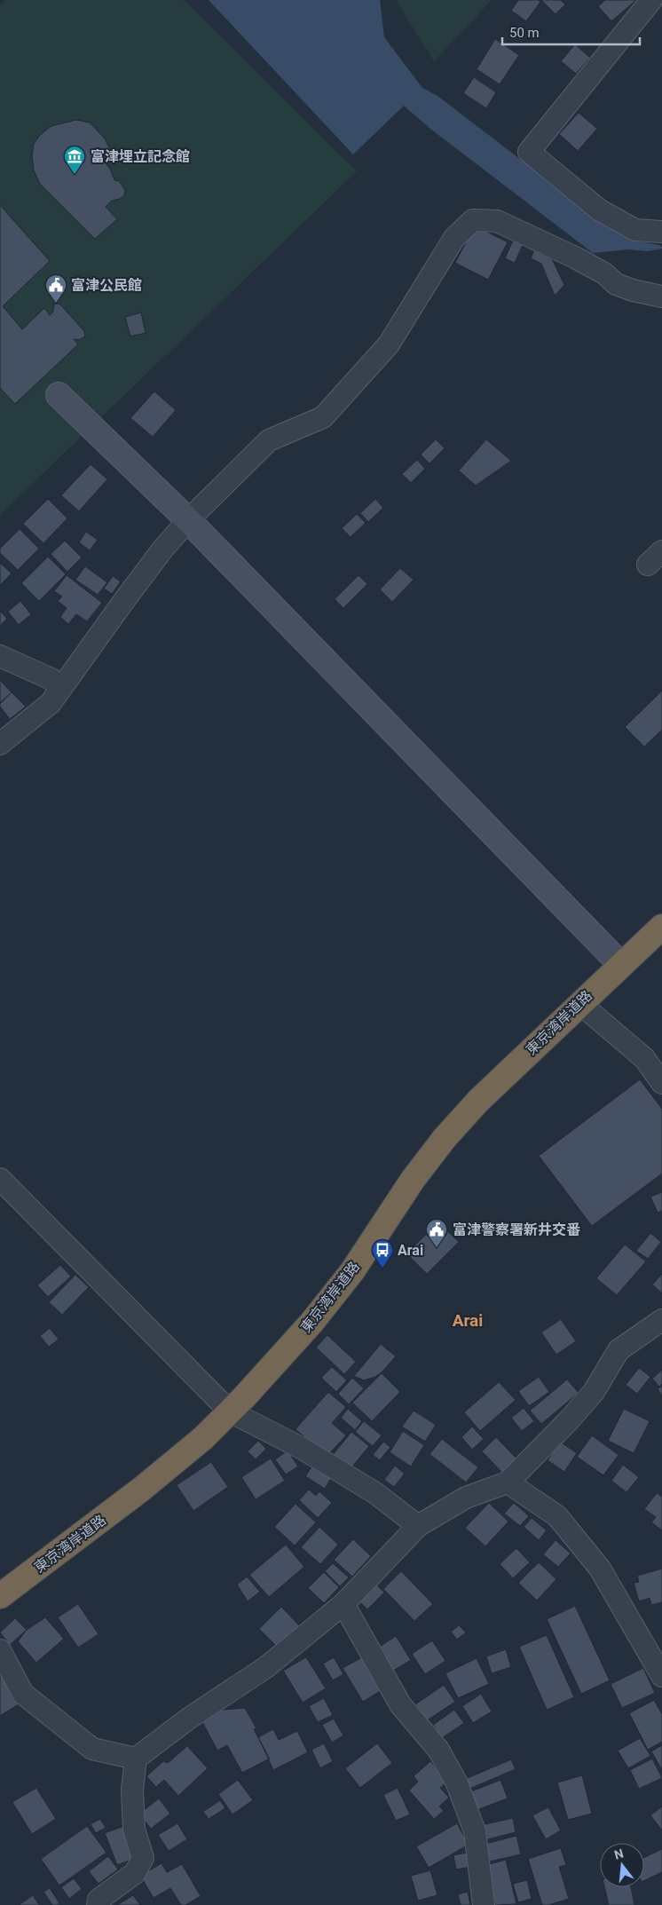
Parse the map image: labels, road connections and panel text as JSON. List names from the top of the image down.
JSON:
{
  "streets": {
    "highway": ["東京湾岸道路"]
  },
  "districts": ["Arai"],
  "places": {
    "museum": ["富津埋立記念館"],
    "public building": ["富津公民館", "富津警察署新井交番"],
    "bus stop": ["Arai"]
  },
  "scale_bar": "50 m",
  "north": "top"
}
